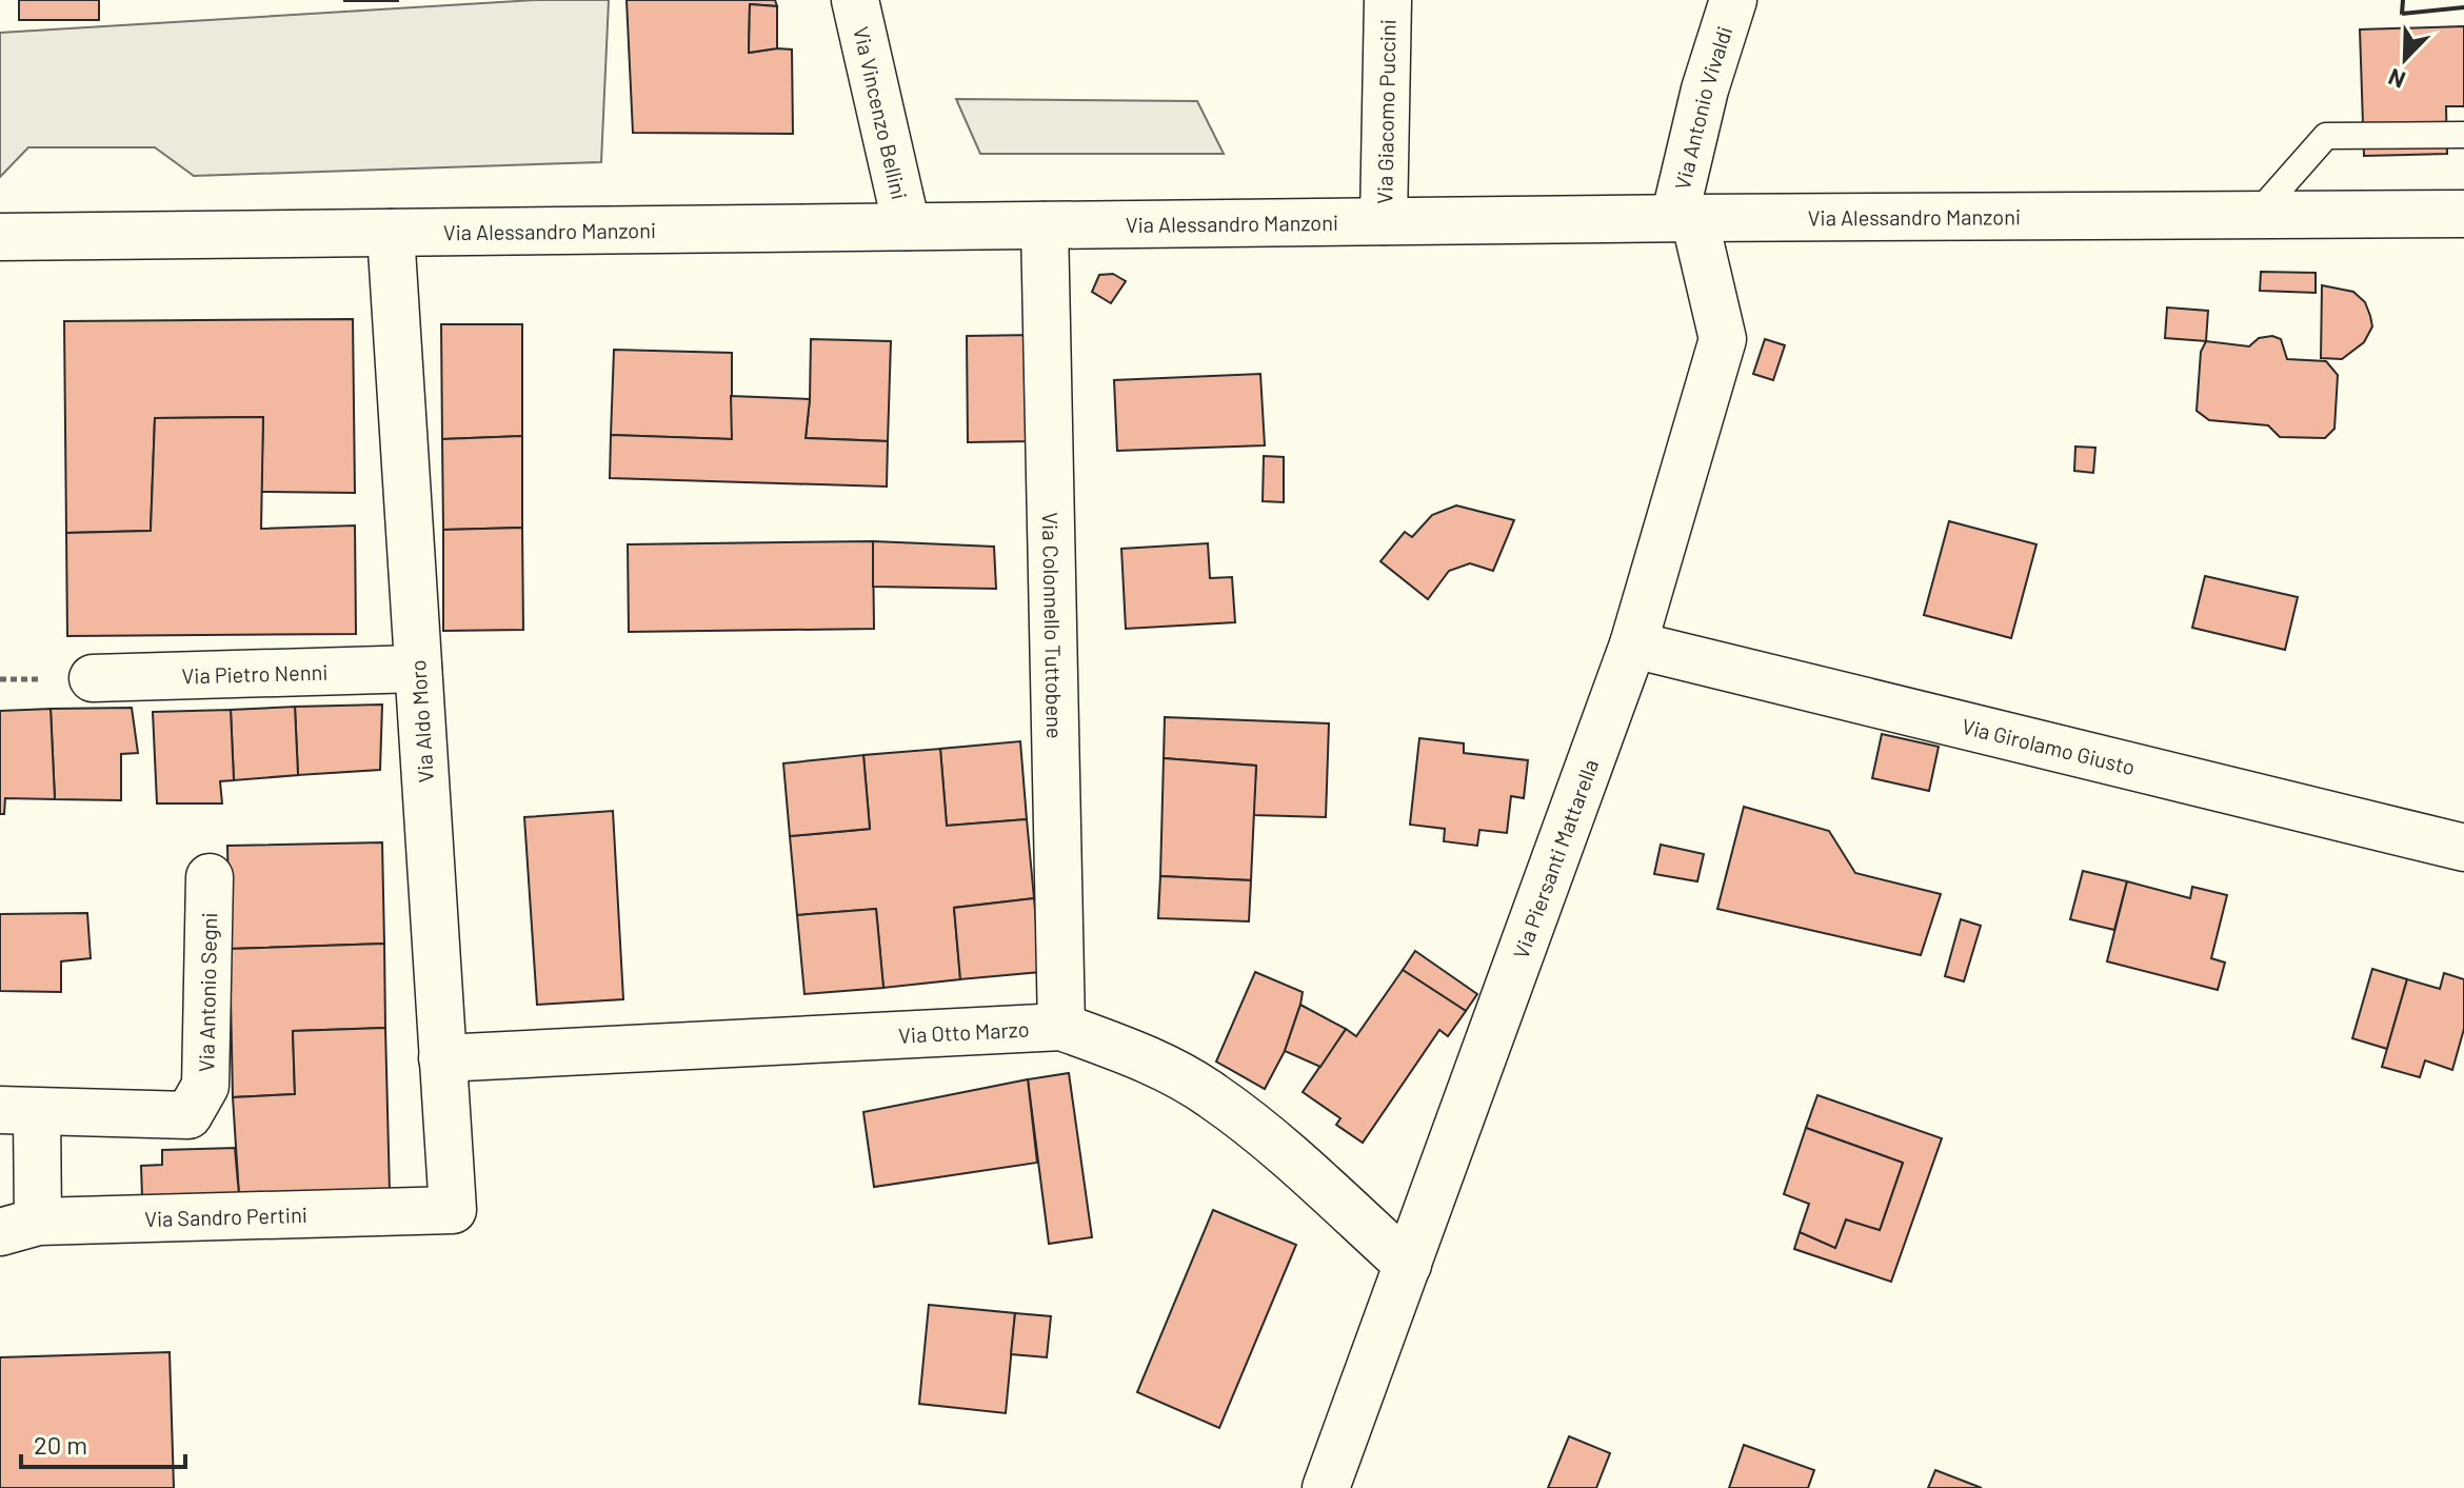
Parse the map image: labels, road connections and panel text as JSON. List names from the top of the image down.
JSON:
{
  "streets": {
    "street": [
      "Via Antonio Vivaldi",
      "Via Giacomo Puccini",
      "Via Vincenzo Bellini",
      "Via Alessandro Manzoni",
      "Via Colonnello Tuttobene",
      "Via Pietro Nenni",
      "Via Aldo Moro",
      "Via Girolamo Giusto",
      "Via Piersanti Mattarella",
      "Via Antonio Segni",
      "Via Otto Marzo",
      "Via Sandro Pertini"
    ]
  },
  "crossings": [
    ["Via Antonio Vivaldi", "Via Alessandro Manzoni"],
    ["Via Antonio Vivaldi", "Via Piersanti Mattarella"],
    ["Via Giacomo Puccini", "Via Alessandro Manzoni"],
    ["Via Vincenzo Bellini", "Via Alessandro Manzoni"],
    ["Via Alessandro Manzoni", "Via Colonnello Tuttobene"],
    ["Via Alessandro Manzoni", "Via Aldo Moro"],
    ["Via Alessandro Manzoni", "Via Piersanti Mattarella"],
    ["Via Colonnello Tuttobene", "Via Otto Marzo"],
    ["Via Pietro Nenni", "Via Aldo Moro"],
    ["Via Aldo Moro", "Via Otto Marzo"],
    ["Via Aldo Moro", "Via Sandro Pertini"],
    ["Via Girolamo Giusto", "Via Piersanti Mattarella"],
    ["Via Piersanti Mattarella", "Via Otto Marzo"]
  ],
  "scale_bar": "20 m",
  "north": "bottom left"
}
